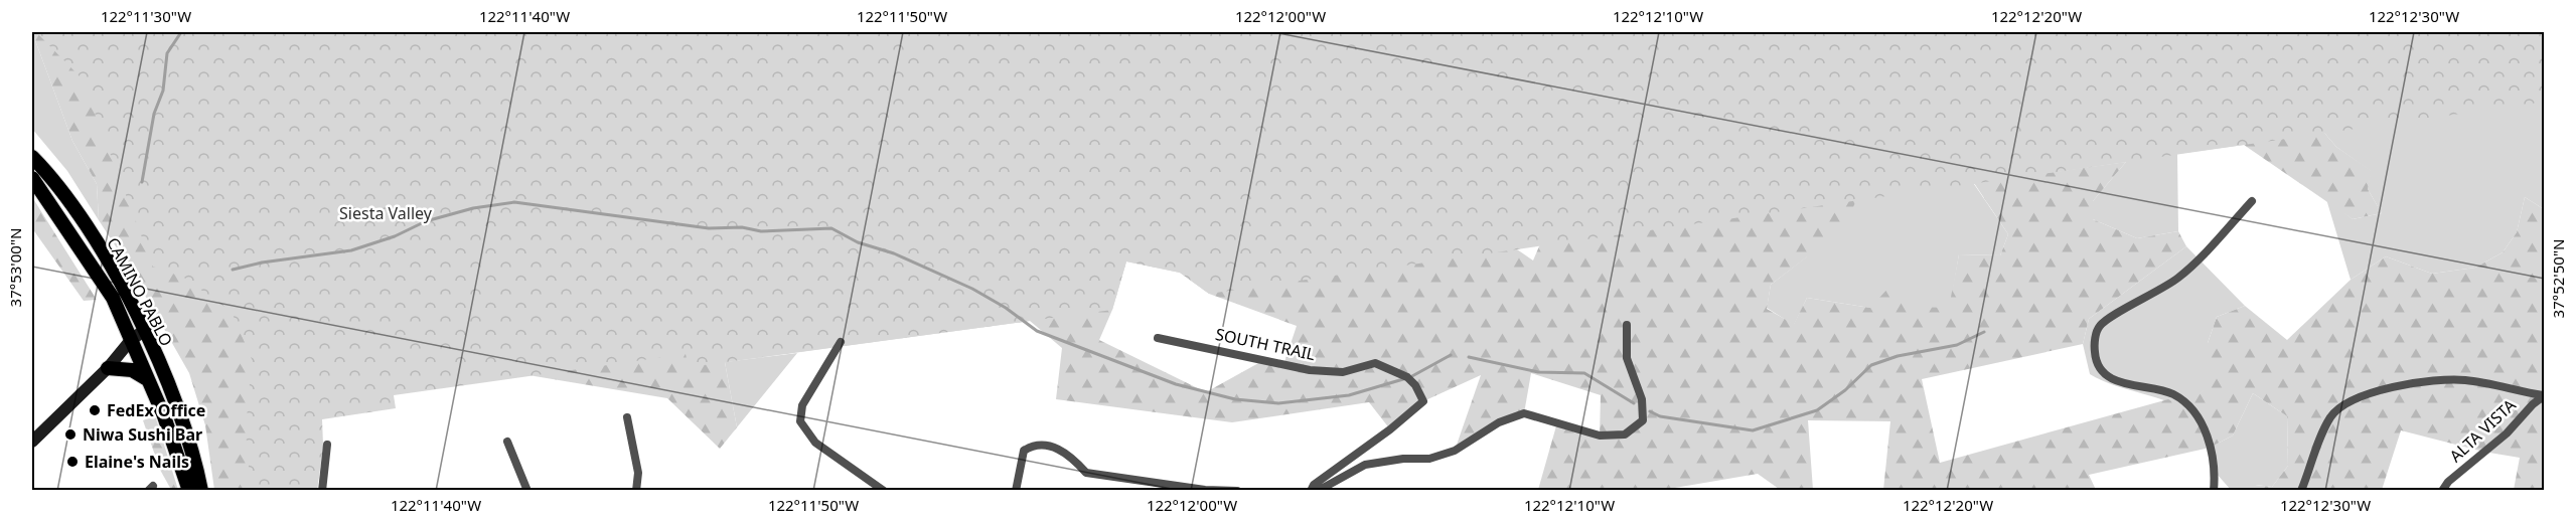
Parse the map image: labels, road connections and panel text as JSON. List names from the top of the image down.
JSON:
{
  "streets": {
    "main road": ["CAMINO PABLO"],
    "street": ["SOUTH TRAIL", "ALTA VISTA"]
  },
  "parks": ["Siesta Valley"],
  "places": ["FedEx Office", "Niwa Sushi Bar", "Elaine's Nails"],
  "coordinates": [
    "122°11'30\"W",
    "122°11'40\"W",
    "122°11'50\"W",
    "122°12'00\"W",
    "122°12'10\"W",
    "122°12'20\"W",
    "122°12'30\"W",
    "37°53'00\"N",
    "37°52'50\"N"
  ]
}
